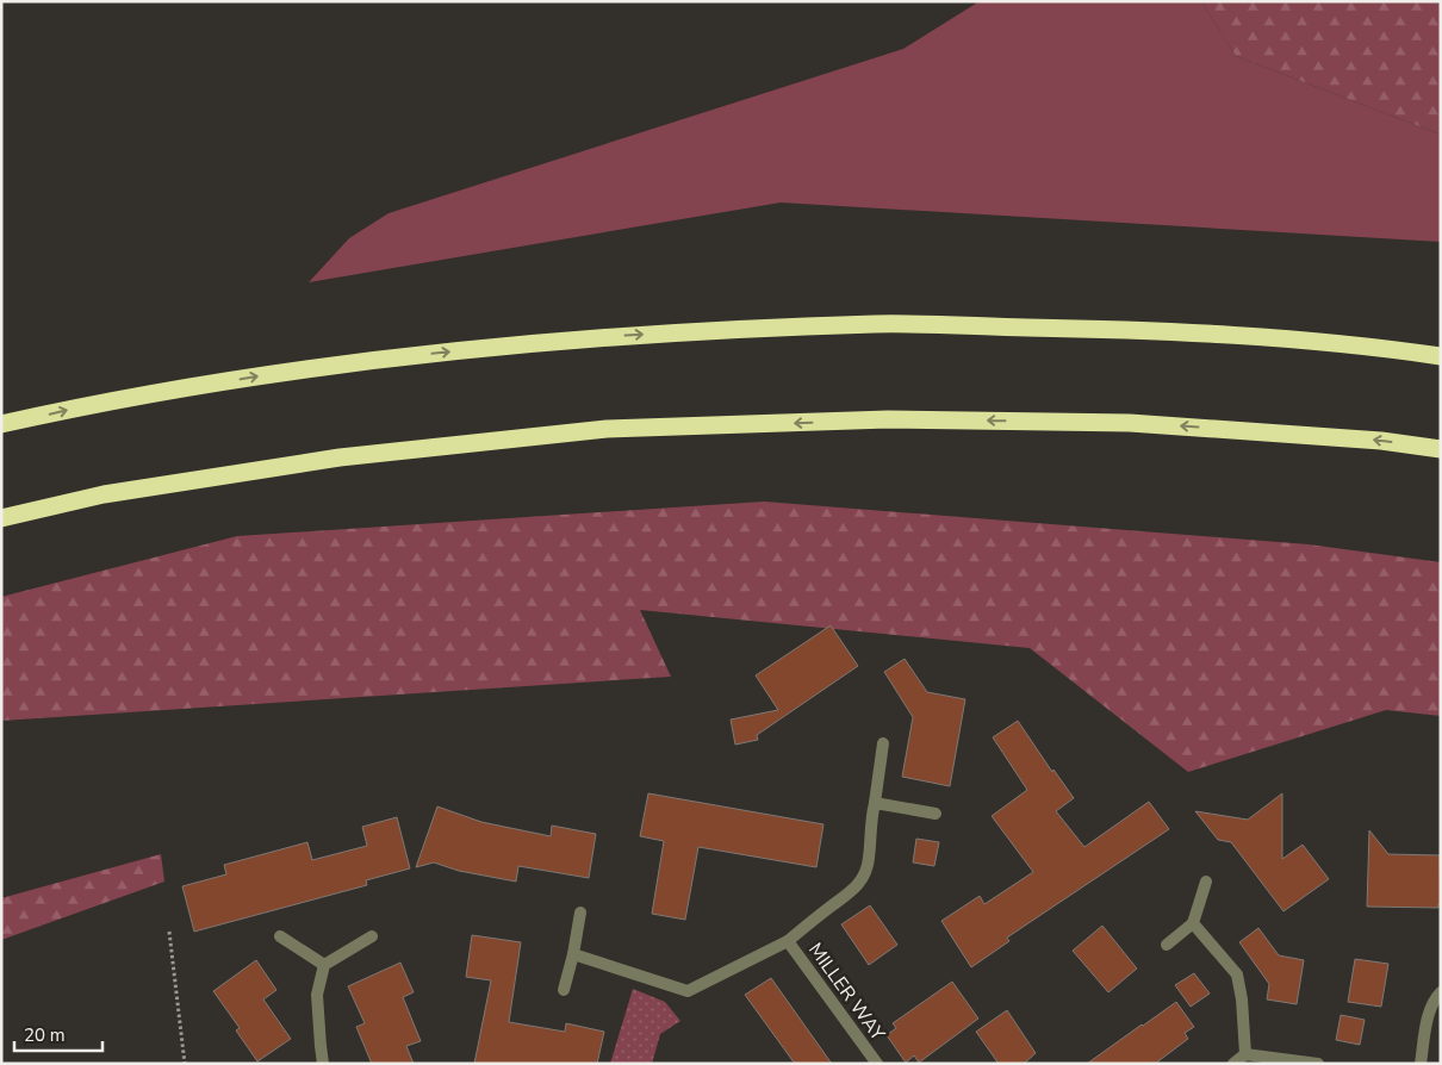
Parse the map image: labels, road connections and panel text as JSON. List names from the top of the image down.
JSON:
{
  "streets": {
    "street": ["MILLER WAY"]
  },
  "scale_bar": "20 m"
}
